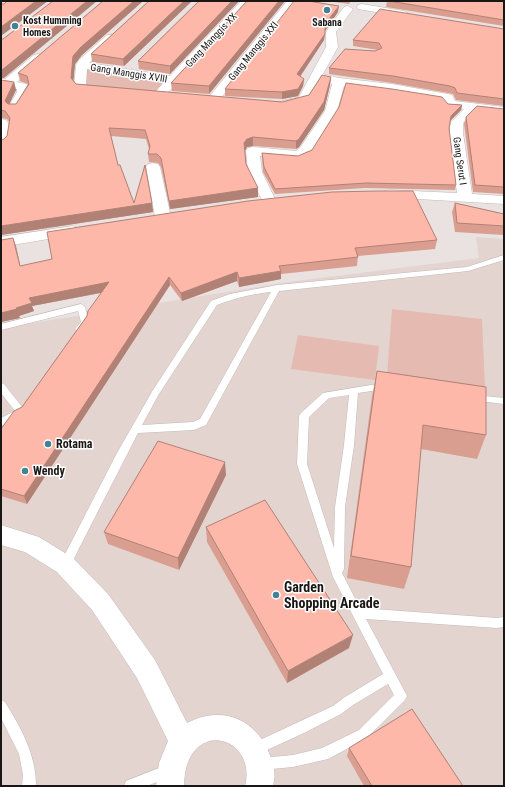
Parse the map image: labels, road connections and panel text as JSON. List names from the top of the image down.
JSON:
{
  "streets": {
    "street": [
      "Gang Manggis XX",
      "Gang Manggis XXI",
      "Gang Manggis XVIII",
      "Gang Serut I"
    ]
  },
  "crossings": [
    ["Gang Manggis XX", "Gang Manggis XVIII"]
  ],
  "places": [
    "Sabana",
    "Kost Humming Homes",
    "Rotama",
    "Wendy",
    "Garden Shopping Arcade"
  ]
}
